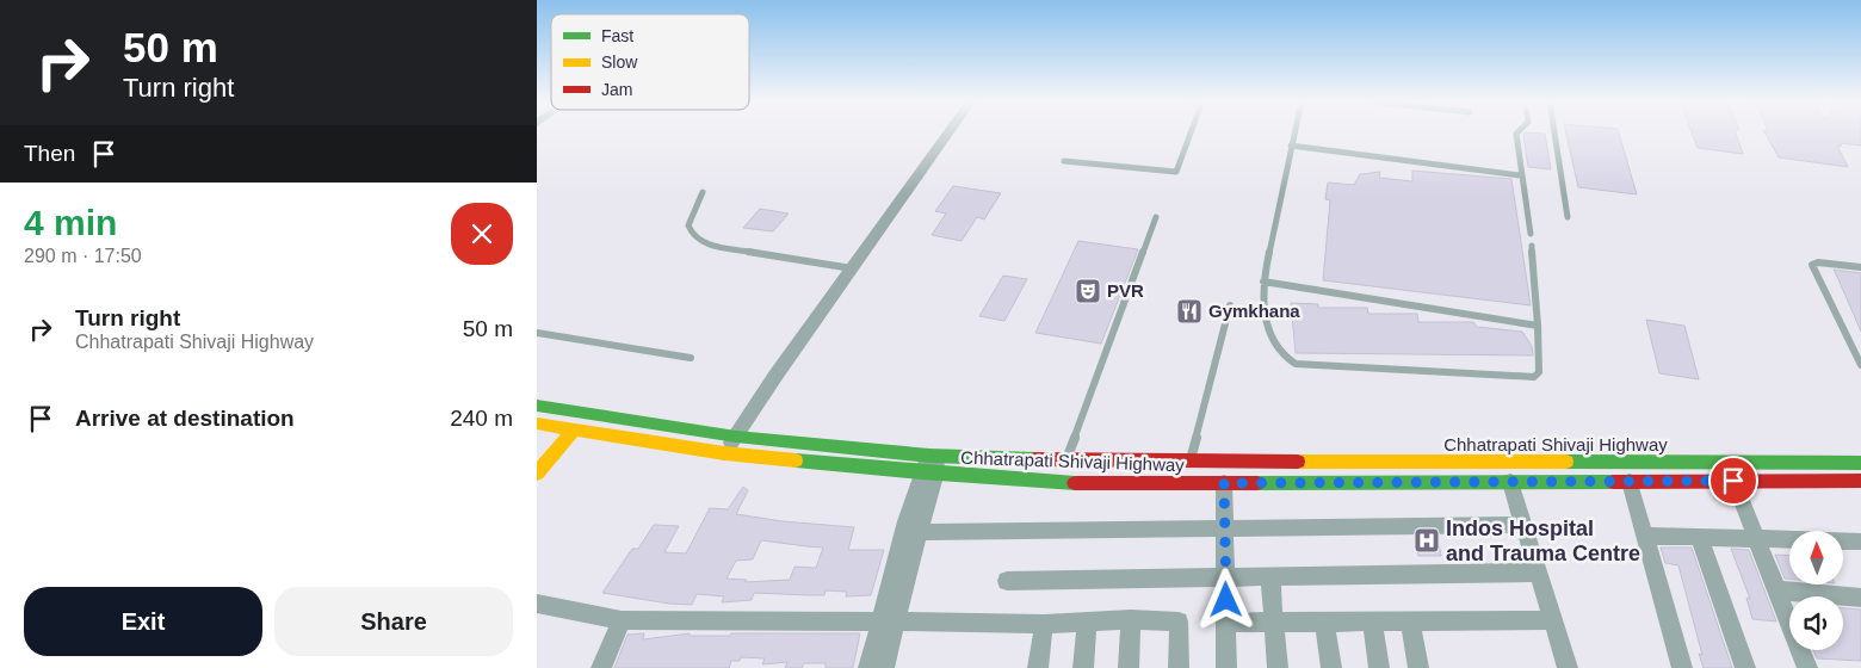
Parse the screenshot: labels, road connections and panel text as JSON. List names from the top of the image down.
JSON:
{
  "streets": {
    "main road": ["Chhatrapati Shivaji Highway"]
  },
  "places": {
    "theatre": ["PVR"],
    "restaurant": ["Gymkhana"],
    "hospital": ["Indos Hospital and Trauma Centre"]
  },
  "legend": ["Fast", "Slow", "Jam"],
  "north": "top",
  "page": {
    "turn": ["50 m", "Turn right"],
    "then": "Then",
    "heading": ["4 min", "290 m · 17:50"],
    "list": [
      {
        "name": "Turn right",
        "note": "Chhatrapati Shivaji Highway",
        "value": "50 m"
      },
      {
        "name": "Arrive at destination",
        "value": "240 m"
      }
    ],
    "buttons": ["Exit", "Share"]
  }
}
